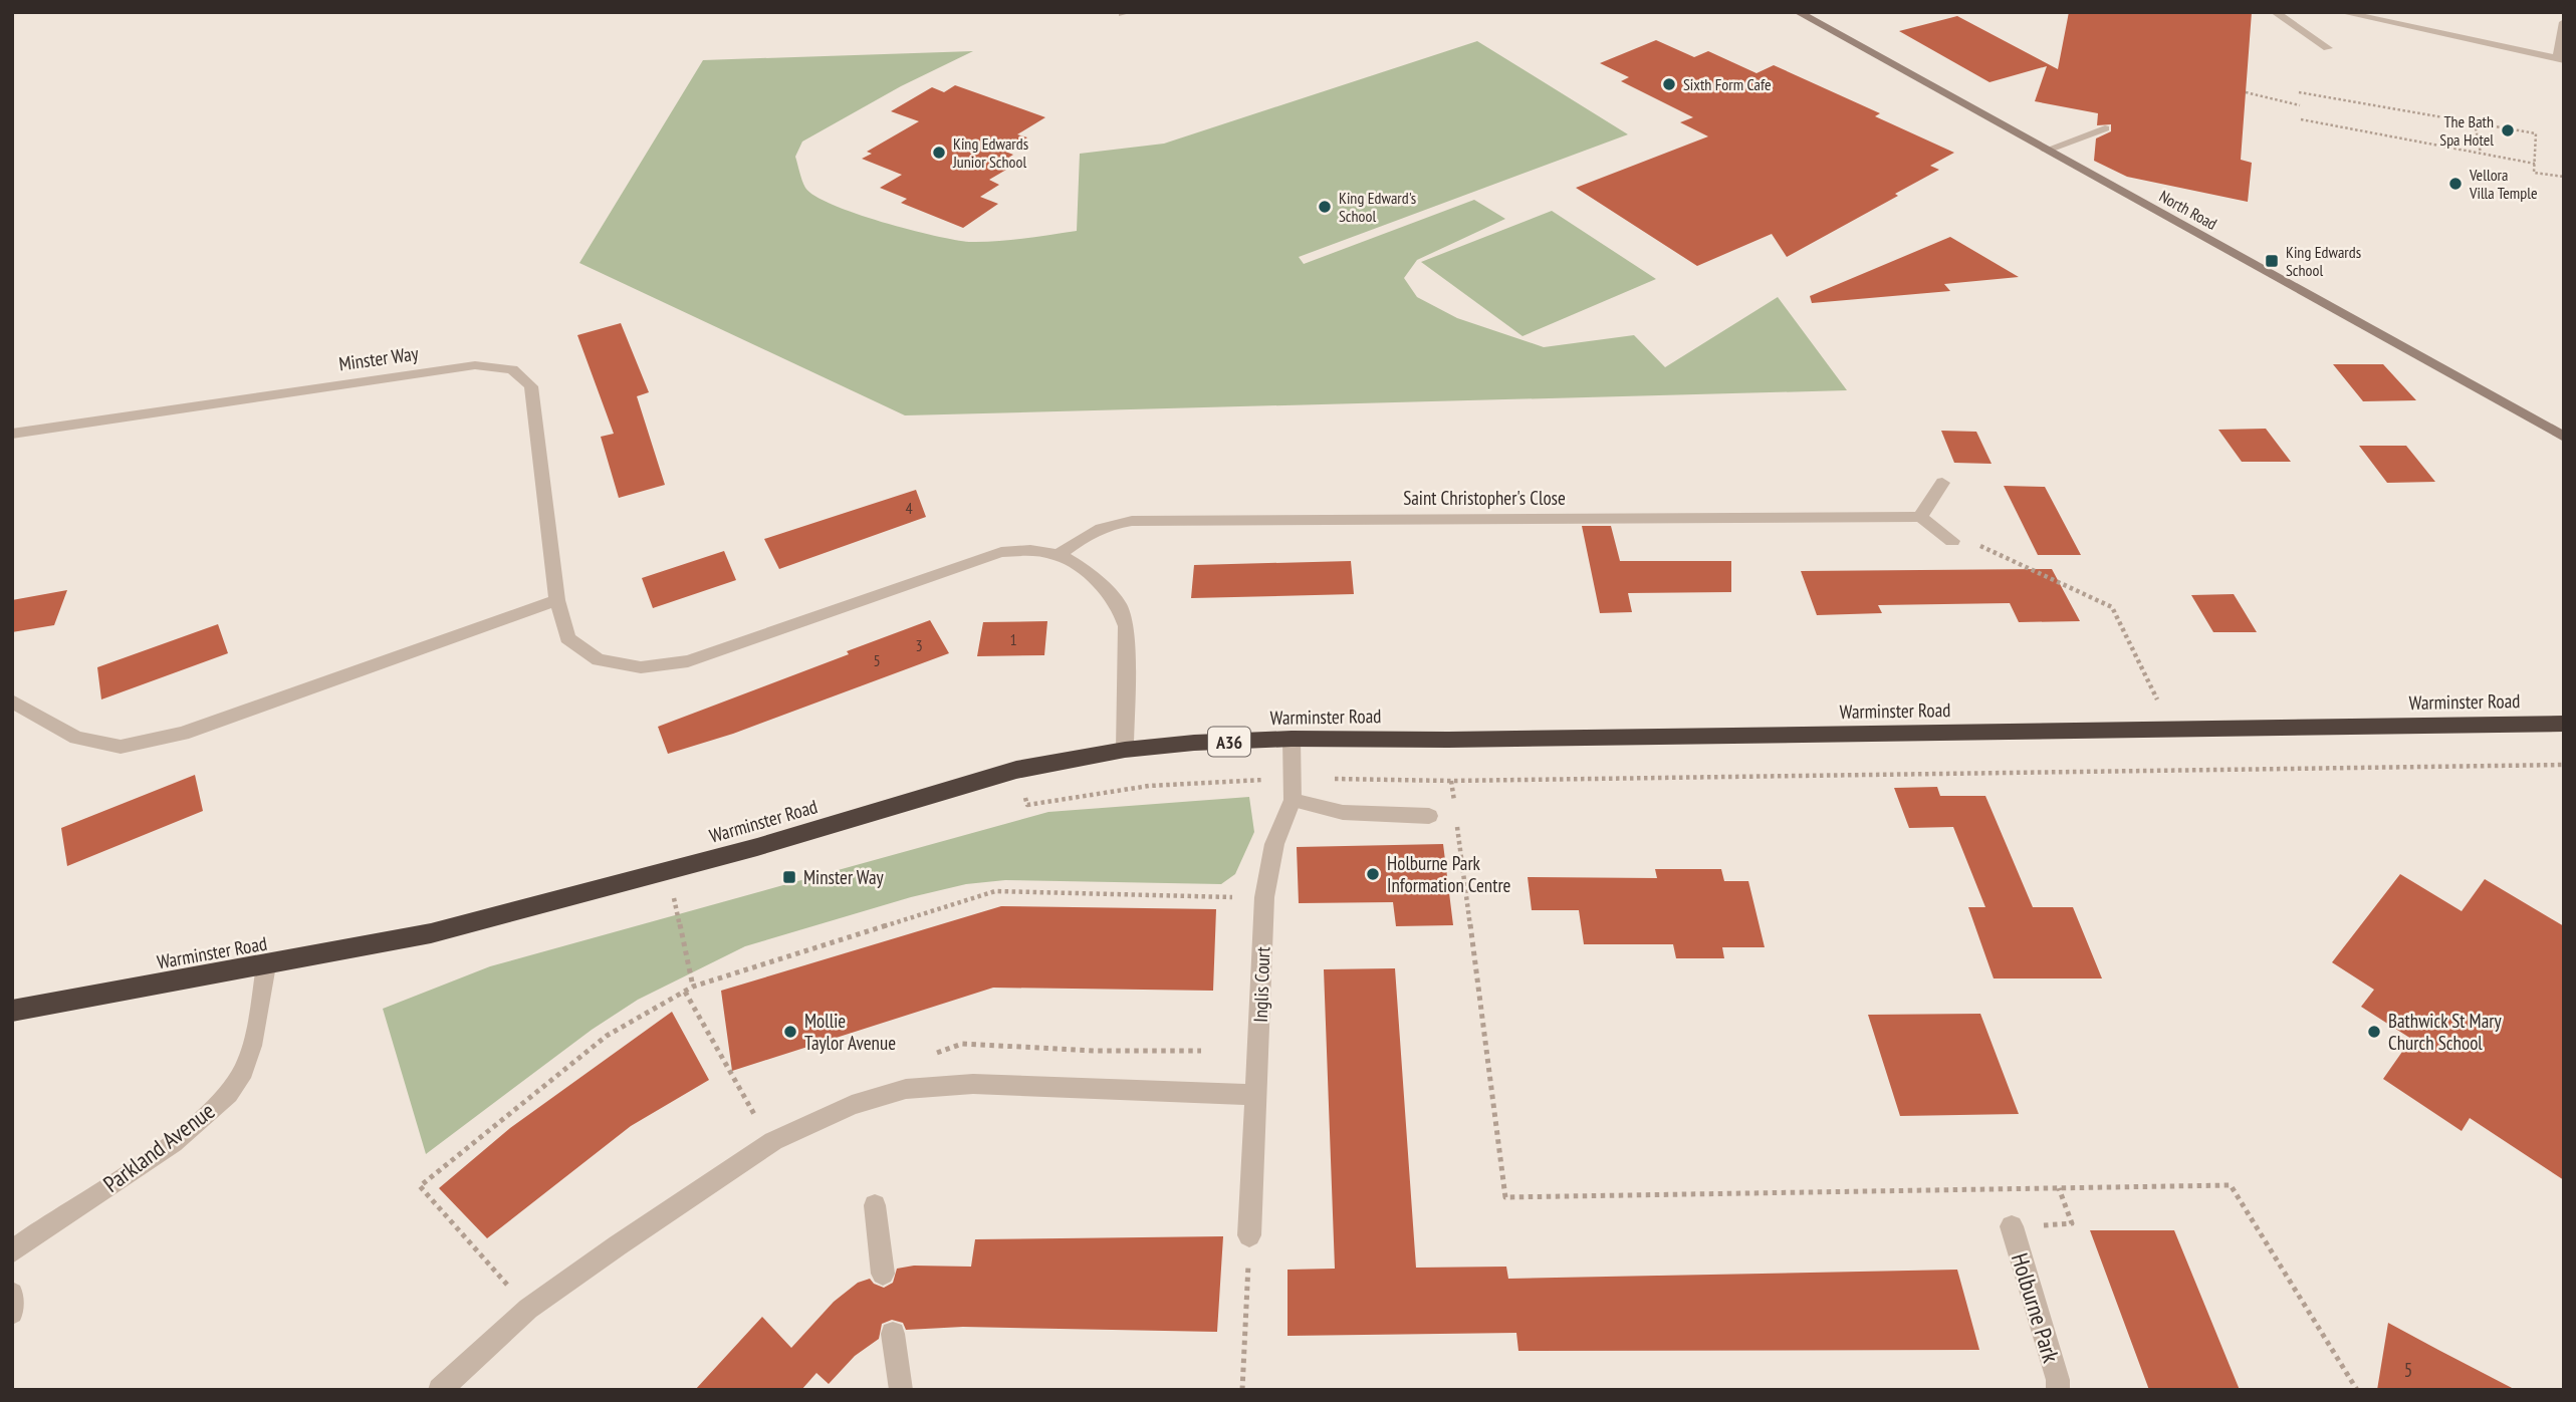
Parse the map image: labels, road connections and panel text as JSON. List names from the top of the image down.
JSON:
{
  "streets": {
    "highway": ["Warminster Road", "A36"],
    "street": [
      "North Road",
      "Minster Way",
      "Saint Christopher's Close",
      "Inglis Court",
      "Parkland Avenue",
      "Holburne Park"
    ]
  },
  "crossings": [
    ["Minster Way", "Saint Christopher's Close"],
    ["Minster Way", "Warminster Road"],
    ["Warminster Road", "Inglis Court"],
    ["Warminster Road", "Parkland Avenue"]
  ],
  "places": {
    "other": [
      "Sixth Form Cafe",
      "The Bath Spa Hotel",
      "King Edwards Junior School",
      "Vellora Villa Temple",
      "King Edward's School",
      "Holburne Park Information Centre",
      "Mollie Taylor Avenue",
      "Bathwick St Mary Church School"
    ],
    "transit": ["King Edwards School", "Minster Way"]
  },
  "house_numbers": [
    "4",
    "1",
    "3",
    "5",
    "5"
  ]
}
